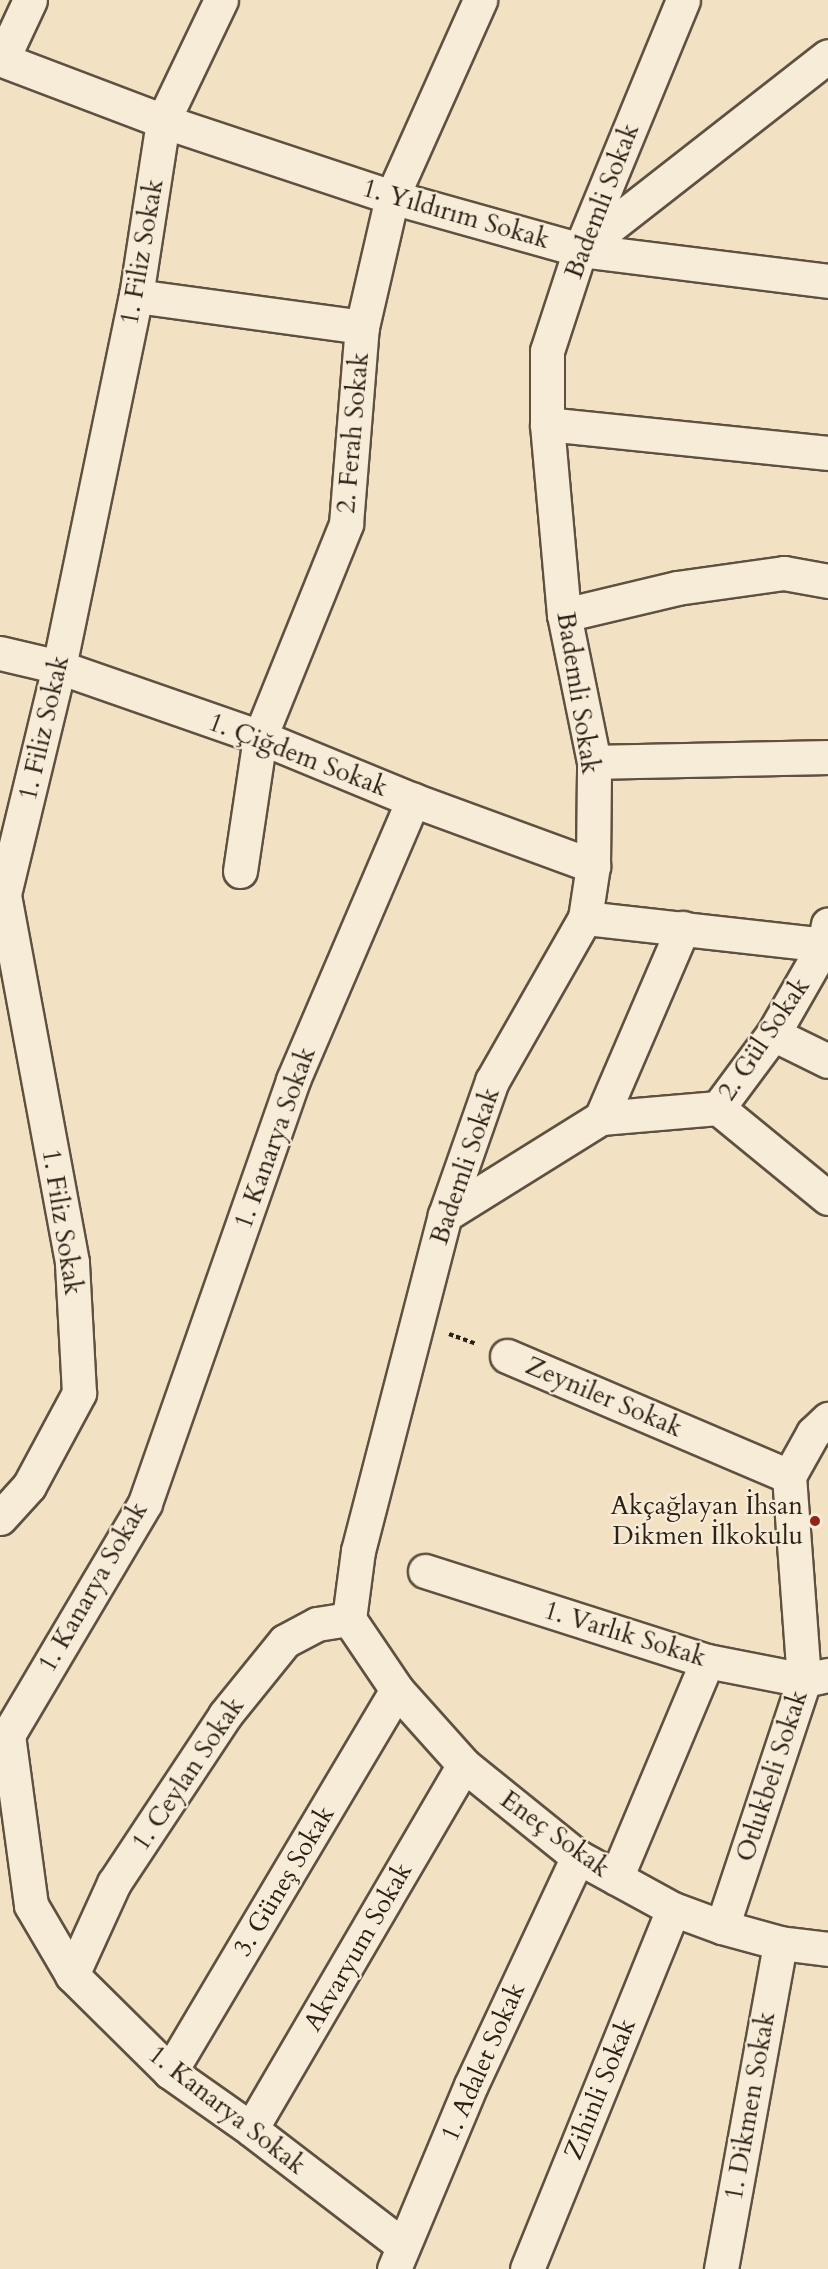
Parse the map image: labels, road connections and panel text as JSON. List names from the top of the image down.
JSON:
{
  "streets": {
    "street": [
      "Bademli Sokak",
      "1. Yıldırım Sokak",
      "1. Filiz Sokak",
      "2. Ferah Sokak",
      "1. Çiğdem Sokak",
      "2. Gül Sokak",
      "1. Kanarya Sokak",
      "Zeyniler Sokak",
      "1. Varlık Sokak",
      "1. Ceylan Sokak",
      "Otlukbeli Sokak",
      "Eneç Sokak",
      "3. Güneş Sokak",
      "Akvaryum Sokak",
      "1. Adalet Sokak",
      "Zihinli Sokak",
      "1. Dikmen Sokak"
    ]
  },
  "crossings": [
    ["Bademli Sokak", "1. Yıldırım Sokak"],
    ["Bademli Sokak", "1. Çiğdem Sokak"],
    ["Bademli Sokak", "2. Gül Sokak"],
    ["Bademli Sokak", "Zeyniler Sokak"],
    ["Bademli Sokak", "1. Ceylan Sokak"],
    ["Bademli Sokak", "Eneç Sokak"],
    ["1. Yıldırım Sokak", "1. Filiz Sokak"],
    ["1. Yıldırım Sokak", "2. Ferah Sokak"],
    ["1. Filiz Sokak", "1. Çiğdem Sokak"],
    ["2. Ferah Sokak", "1. Çiğdem Sokak"],
    ["1. Çiğdem Sokak", "1. Kanarya Sokak"],
    ["1. Kanarya Sokak", "1. Ceylan Sokak"],
    ["1. Kanarya Sokak", "3. Güneş Sokak"],
    ["1. Kanarya Sokak", "Akvaryum Sokak"],
    ["1. Kanarya Sokak", "1. Adalet Sokak"],
    ["Zeyniler Sokak", "Otlukbeli Sokak"],
    ["1. Varlık Sokak", "Otlukbeli Sokak"],
    ["1. Ceylan Sokak", "Eneç Sokak"],
    ["Otlukbeli Sokak", "Eneç Sokak"],
    ["Eneç Sokak", "3. Güneş Sokak"],
    ["Eneç Sokak", "Akvaryum Sokak"],
    ["Eneç Sokak", "1. Adalet Sokak"],
    ["Eneç Sokak", "Zihinli Sokak"],
    ["Eneç Sokak", "1. Dikmen Sokak"]
  ],
  "places": ["Akçağlayan İhsan Dikmen İlkokulu"]
}
